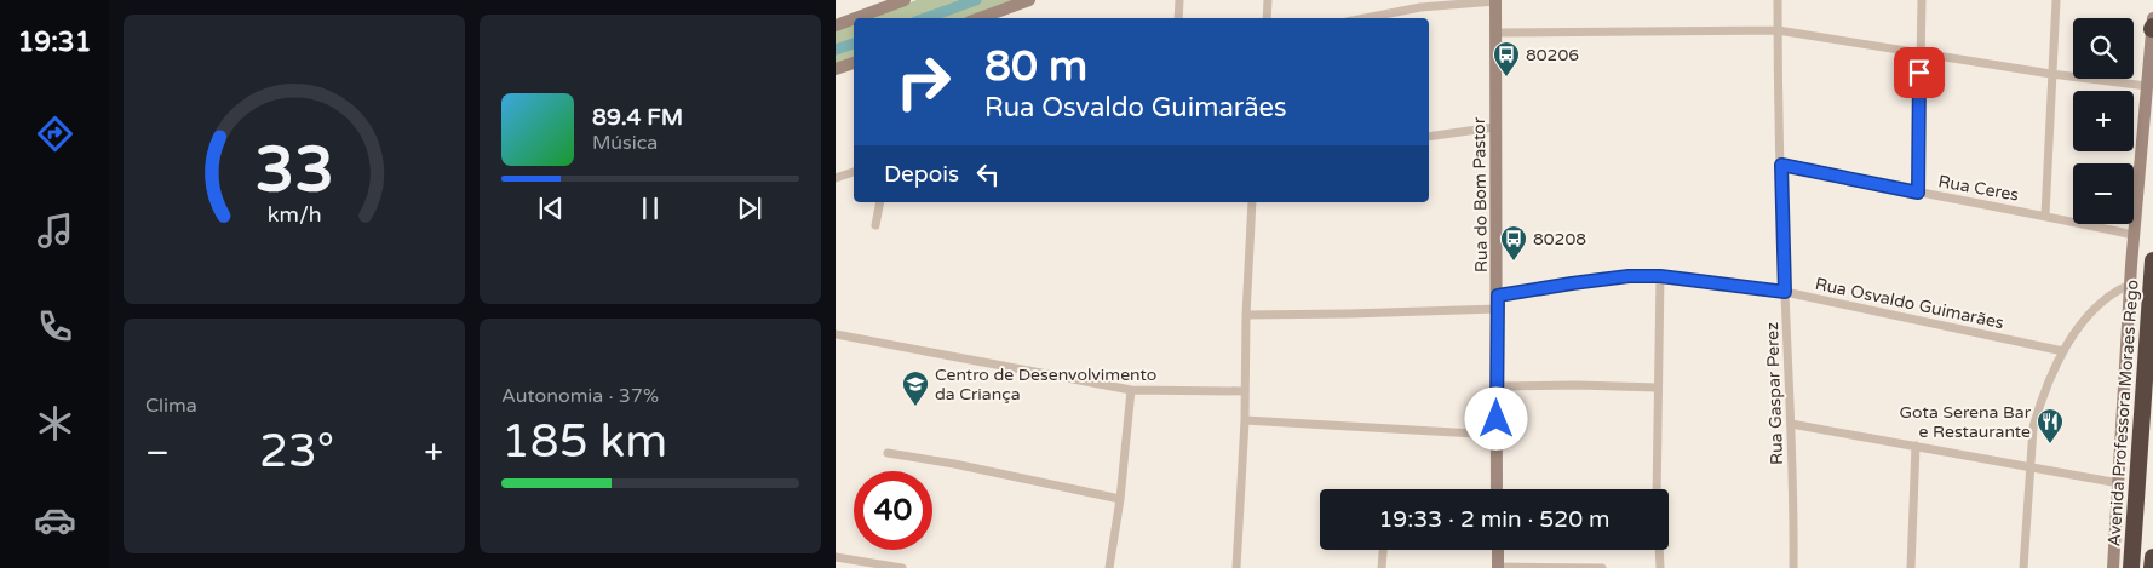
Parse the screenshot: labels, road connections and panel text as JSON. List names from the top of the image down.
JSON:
{
  "streets": {
    "highway": ["Avenida Professora Moraes Rego"],
    "street": [
      "Rua Ceres",
      "Rua do Bom Pastor",
      "Rua Osvaldo Guimarães",
      "Rua Gaspar Perez"
    ]
  },
  "crossings": [
    ["Rua Ceres", "Rua Gaspar Perez"],
    ["Rua do Bom Pastor", "Rua Osvaldo Guimarães"],
    ["Rua Osvaldo Guimarães", "Rua Gaspar Perez"]
  ],
  "places": {
    "bus stop": ["80206", "80208"],
    "school or university": ["Centro de Desenvolvimento da Criança"],
    "restaurant": ["Gota Serena Bar e Restaurante"]
  },
  "page": {
    "tabs": "19:31",
    "map_buttons": ["+", "−"],
    "turn": ["80 m", "Rua Osvaldo Guimarães"],
    "song": ["89.4 FM", "Música"],
    "then": "Depois",
    "tile": [
      "Clima",
      ["Autonomia · 37%", "185 km"]
    ],
    "heat": ["−", "23°", "+"],
    "limit": "40",
    "trip": "19:33 · 2 min · 520 m",
    "gauge": ["33", "km/h"]
  }
}
